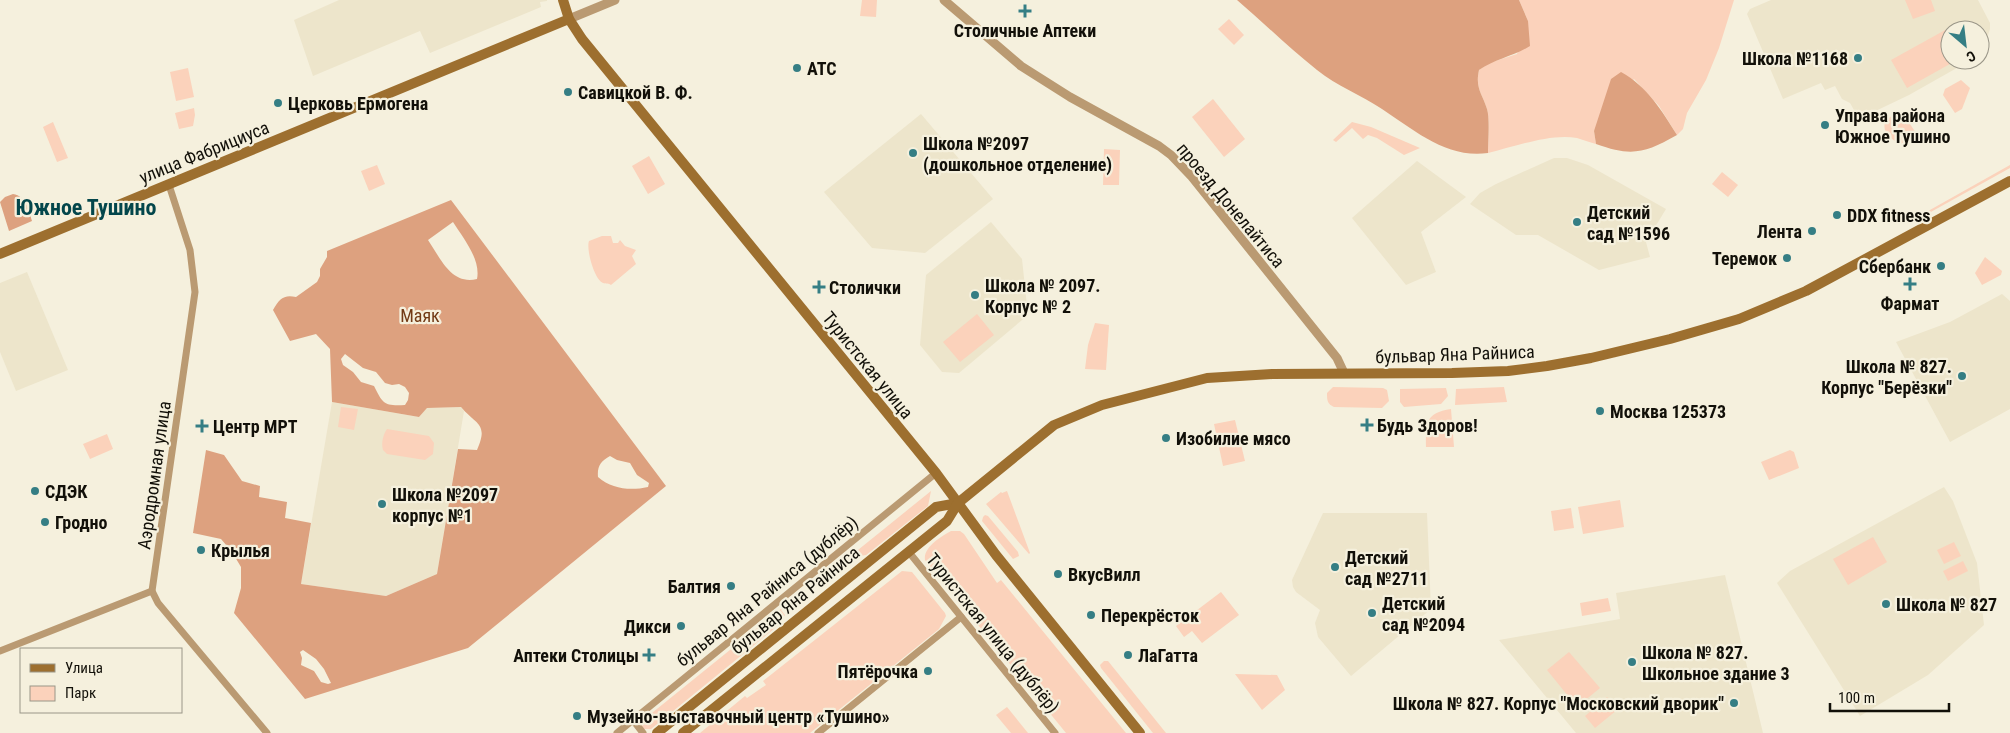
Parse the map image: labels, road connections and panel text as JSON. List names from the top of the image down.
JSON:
{
  "streets": {
    "main road": ["улица Фабрициуса", "бульвар Яна Райниса", "Туристская улица"],
    "street": [
      "проезд Донелайтиса",
      "Аэродромная улица",
      "бульвар Яна Райниса (дублёр)",
      "Туристская улица (дублёр)"
    ]
  },
  "crossings": [
    ["улица Фабрициуса", "Туристская улица"],
    ["улица Фабрициуса", "Аэродромная улица"],
    ["проезд Донелайтиса", "бульвар Яна Райниса"],
    ["бульвар Яна Райниса", "Туристская улица"],
    ["бульвар Яна Райниса", "Туристская улица (дублёр)"],
    ["Туристская улица", "бульвар Яна Райниса (дублёр)"]
  ],
  "districts": ["Южное Тушино"],
  "parks": ["Маяк"],
  "places": {
    "health": [
      "Столичные Аптеки",
      "Фармат",
      "Столички",
      "Будь Здоров!",
      "Центр МРТ",
      "Аптеки Столицы"
    ],
    "other": [
      "Школа №1168",
      "АТС",
      "Савицкой В. Ф.",
      "Церковь Ермогена",
      "Управа района Южное Тушино",
      "Школа №2097 (дошкольное отделение)",
      "DDX fitness",
      "Детский сад №1596",
      "Лента",
      "Теремок",
      "Сбербанк",
      "Школа № 2097. Корпус № 2",
      "Школа № 827. Корпус \"Берёзки\"",
      "Москва 125373",
      "Изобилие мясо",
      "СДЭК",
      "Школа №2097 корпус №1",
      "Гродно",
      "Крылья",
      "Детский сад №2711",
      "ВкусВилл",
      "Балтия",
      "Школа № 827",
      "Детский сад №2094",
      "Перекрёсток",
      "Дикси",
      "ЛаГатта",
      "Школа № 827. Школьное здание 3",
      "Пятёрочка",
      "Школа № 827. Корпус \"Московский дворик\"",
      "Музейно-выставочный центр «Тушино»"
    ]
  },
  "legend": ["Улица", "Парк"],
  "scale_bar": "100 m",
  "north": "bottom right"
}
